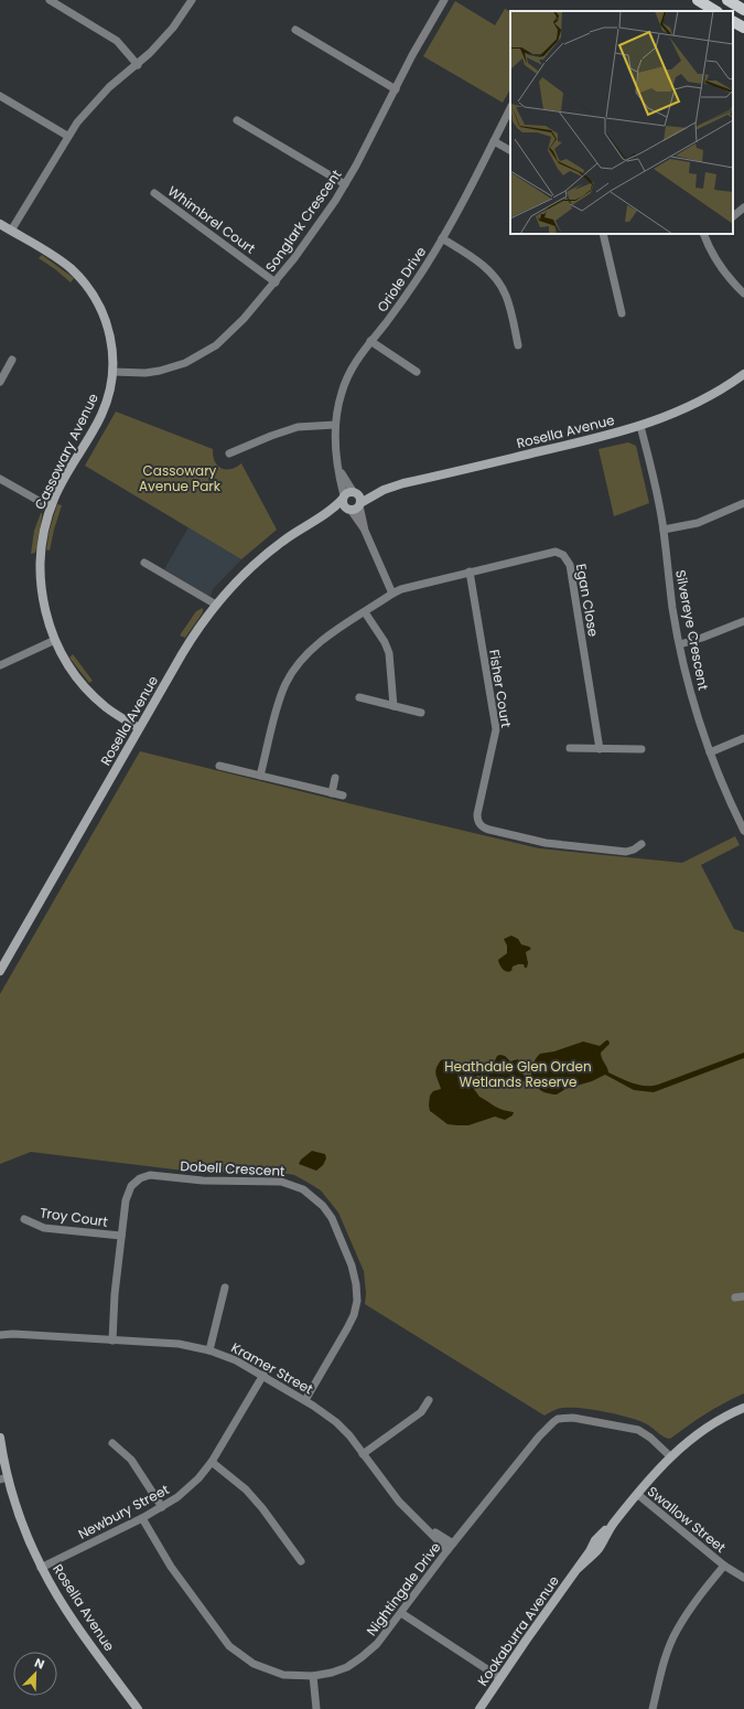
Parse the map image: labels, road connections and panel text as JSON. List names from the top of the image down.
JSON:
{
  "streets": {
    "street": [
      "Whimbrel Court",
      "Songlark Crescent",
      "Oriole Drive",
      "Rosella Avenue",
      "Cassowary Avenue",
      "Egan Close",
      "Silvereye Crescent",
      "Fisher Court",
      "Dobell Crescent",
      "Troy Court",
      "Kramer Street",
      "Newbury Street",
      "Swallow Street",
      "Nightingale Drive",
      "Kookaburra Avenue"
    ]
  },
  "crossings": [
    ["Whimbrel Court", "Songlark Crescent"],
    ["Songlark Crescent", "Cassowary Avenue"],
    ["Oriole Drive", "Rosella Avenue"],
    ["Rosella Avenue", "Cassowary Avenue"],
    ["Rosella Avenue", "Silvereye Crescent"],
    ["Rosella Avenue", "Newbury Street"],
    ["Egan Close", "Fisher Court"],
    ["Dobell Crescent", "Troy Court"],
    ["Dobell Crescent", "Kramer Street"],
    ["Kramer Street", "Newbury Street"],
    ["Kramer Street", "Nightingale Drive"],
    ["Newbury Street", "Nightingale Drive"],
    ["Swallow Street", "Kookaburra Avenue"],
    ["Nightingale Drive", "Kookaburra Avenue"]
  ],
  "parks": ["Cassowary Avenue Park", "Heathdale Glen Orden Wetlands Reserve"],
  "north": "top right"
}
